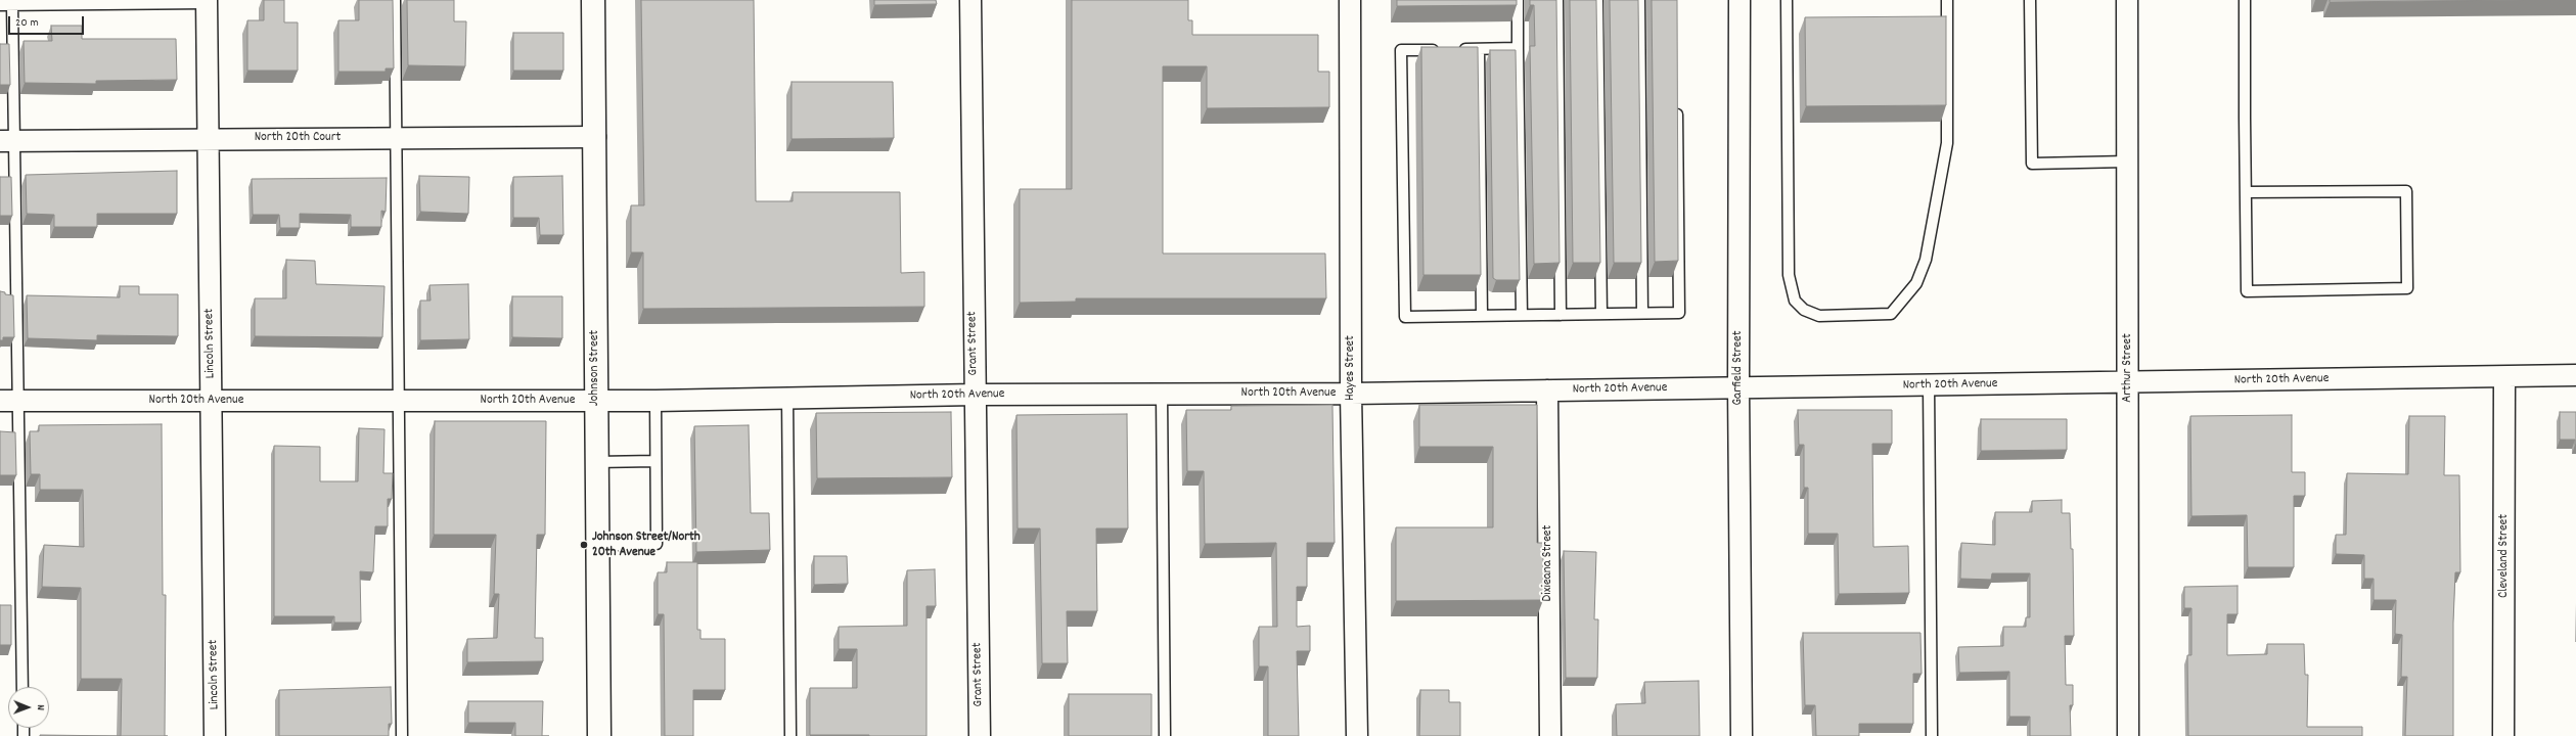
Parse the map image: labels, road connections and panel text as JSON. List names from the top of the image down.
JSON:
{
  "streets": {
    "street": [
      "North 20th Court",
      "Lincoln Street",
      "Grant Street",
      "Johnson Street",
      "Hayes Street",
      "Garfield Street",
      "Arthur Street",
      "North 20th Avenue",
      "Cleveland Street",
      "Dixieana Street"
    ]
  },
  "crossings": [
    ["North 20th Court", "Lincoln Street"],
    ["North 20th Court", "Johnson Street"],
    ["Lincoln Street", "North 20th Avenue"],
    ["Grant Street", "North 20th Avenue"],
    ["Johnson Street", "North 20th Avenue"],
    ["Hayes Street", "North 20th Avenue"],
    ["Garfield Street", "North 20th Avenue"],
    ["Arthur Street", "North 20th Avenue"],
    ["North 20th Avenue", "Cleveland Street"],
    ["North 20th Avenue", "Dixieana Street"]
  ],
  "places": ["Johnson Street/North 20th Avenue"],
  "scale_bar": "20 m",
  "north": "right"
}
